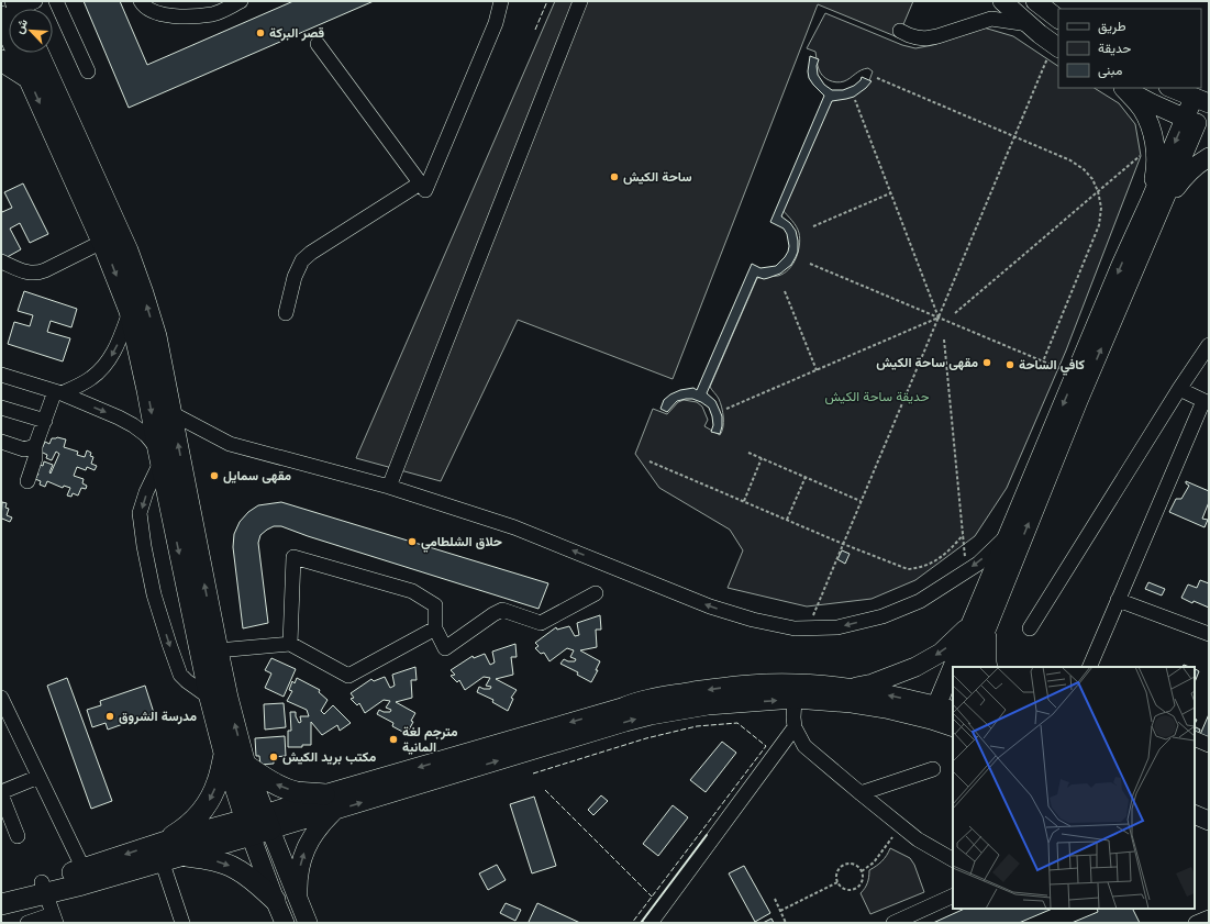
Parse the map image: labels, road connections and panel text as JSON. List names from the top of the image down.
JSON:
{
  "parks": ["حديقة ساحة الكيش"],
  "places": [
    "قصر البركة",
    "ساحة الكيش",
    "مقهى ساحة الكيش",
    "كافي الساحة",
    "مقهى سمايل",
    "حلاق الشلطامي",
    "مدرسة الشروق",
    "مترجم لغة المانية",
    "مكتب بريد الكيش"
  ],
  "legend": ["طريق", "حديقة", "مبنى"],
  "north": "top left"
}
